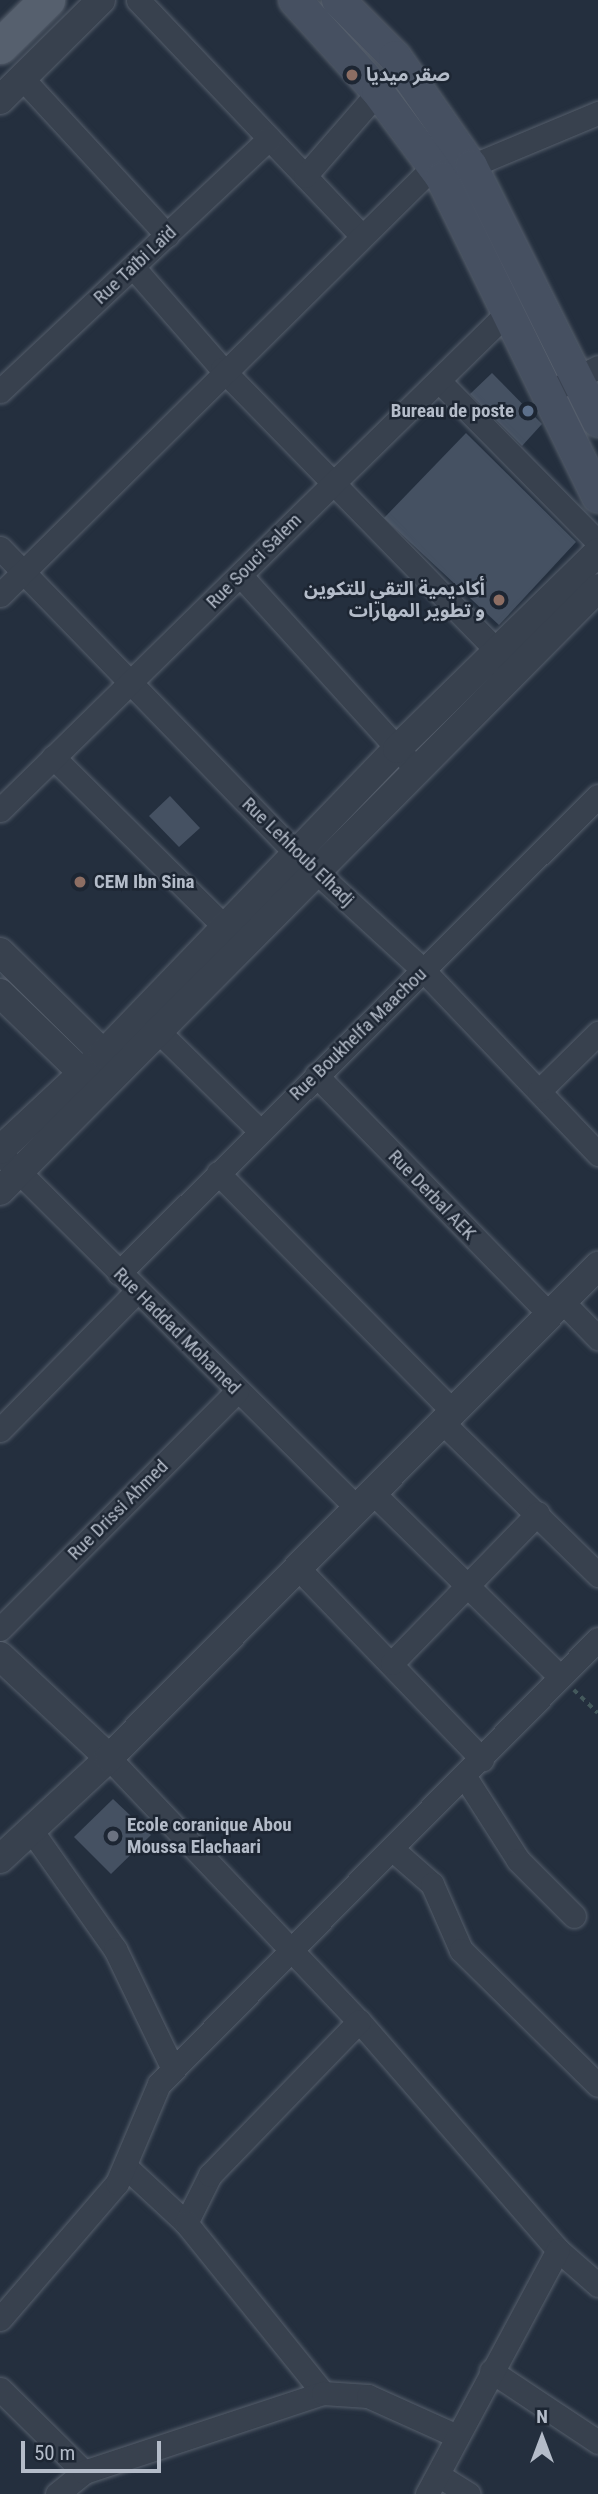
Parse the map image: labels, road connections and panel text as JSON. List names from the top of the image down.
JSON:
{
  "streets": {
    "street": [
      "Rue Taïbi Laïd",
      "Rue Souci Salem",
      "Rue Lehhoub Elhadj",
      "Rue Boukhelfa Maachou",
      "Rue Derbal AEK",
      "Rue Haddad Mohamed",
      "Rue Drissi Ahmed"
    ]
  },
  "crossings": [
    ["Rue Souci Salem", "Rue Lehhoub Elhadj"],
    ["Rue Lehhoub Elhadj", "Rue Boukhelfa Maachou"],
    ["Rue Boukhelfa Maachou", "Rue Derbal AEK"],
    ["Rue Boukhelfa Maachou", "Rue Haddad Mohamed"],
    ["Rue Haddad Mohamed", "Rue Drissi Ahmed"]
  ],
  "places": [
    "صقر ميديا",
    "Bureau de poste",
    "أكاديمية التقي للتكوين و تطوير المهارات",
    "CEM Ibn Sina",
    "Ecole coranique Abou Moussa Elachaari"
  ],
  "scale_bar": "50 m",
  "north": "top"
}
